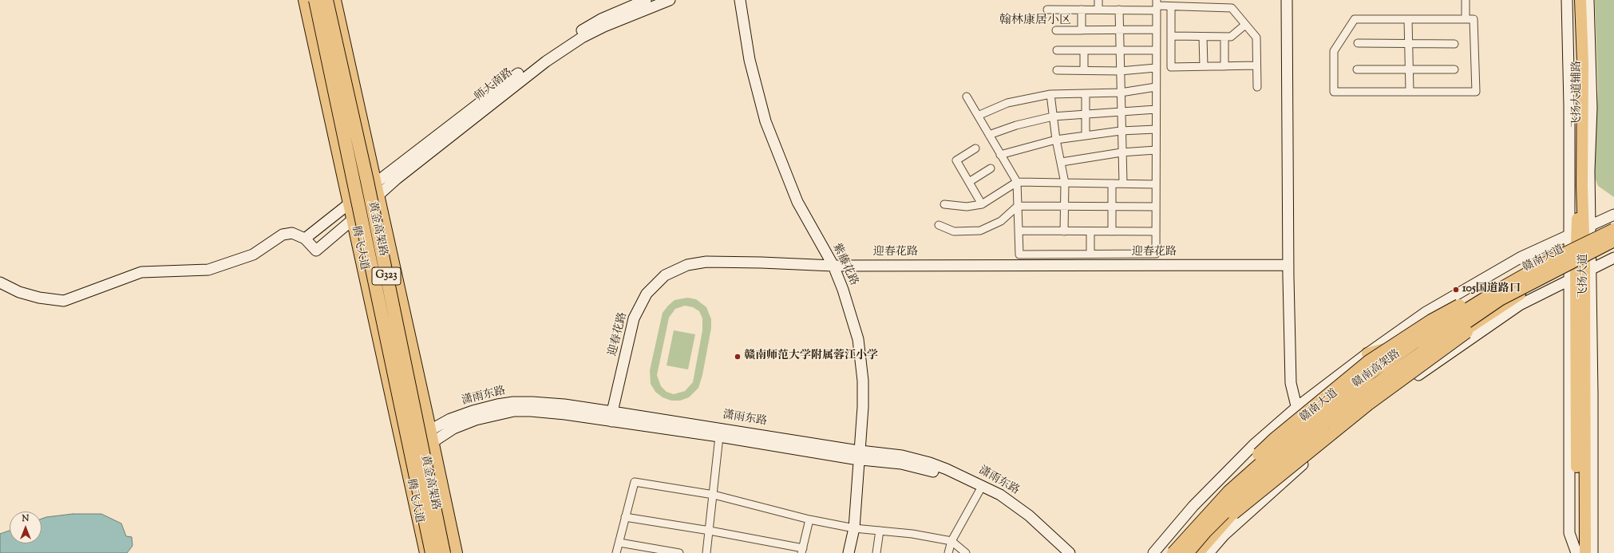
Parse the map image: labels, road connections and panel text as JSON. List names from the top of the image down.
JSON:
{
  "streets": {
    "highway": ["黄金高架路", "G323", "赣南高架路"],
    "main road": ["腾飞大道", "赣南大道", "飞扬大道"],
    "street": [
      "师大南路",
      "飞扬大道辅路",
      "迎春花路",
      "紫藤花路",
      "潇雨东路"
    ]
  },
  "crossings": [
    ["师大南路", "腾飞大道"],
    ["飞扬大道辅路", "飞扬大道"],
    ["腾飞大道", "潇雨东路"],
    ["迎春花路", "紫藤花路"],
    ["迎春花路", "潇雨东路"],
    ["赣南大道", "飞扬大道"],
    ["紫藤花路", "潇雨东路"]
  ],
  "districts": ["翰林康居小区"],
  "places": ["105国道路口", "赣南师范大学附属蓉江小学"],
  "north": "top"
}
